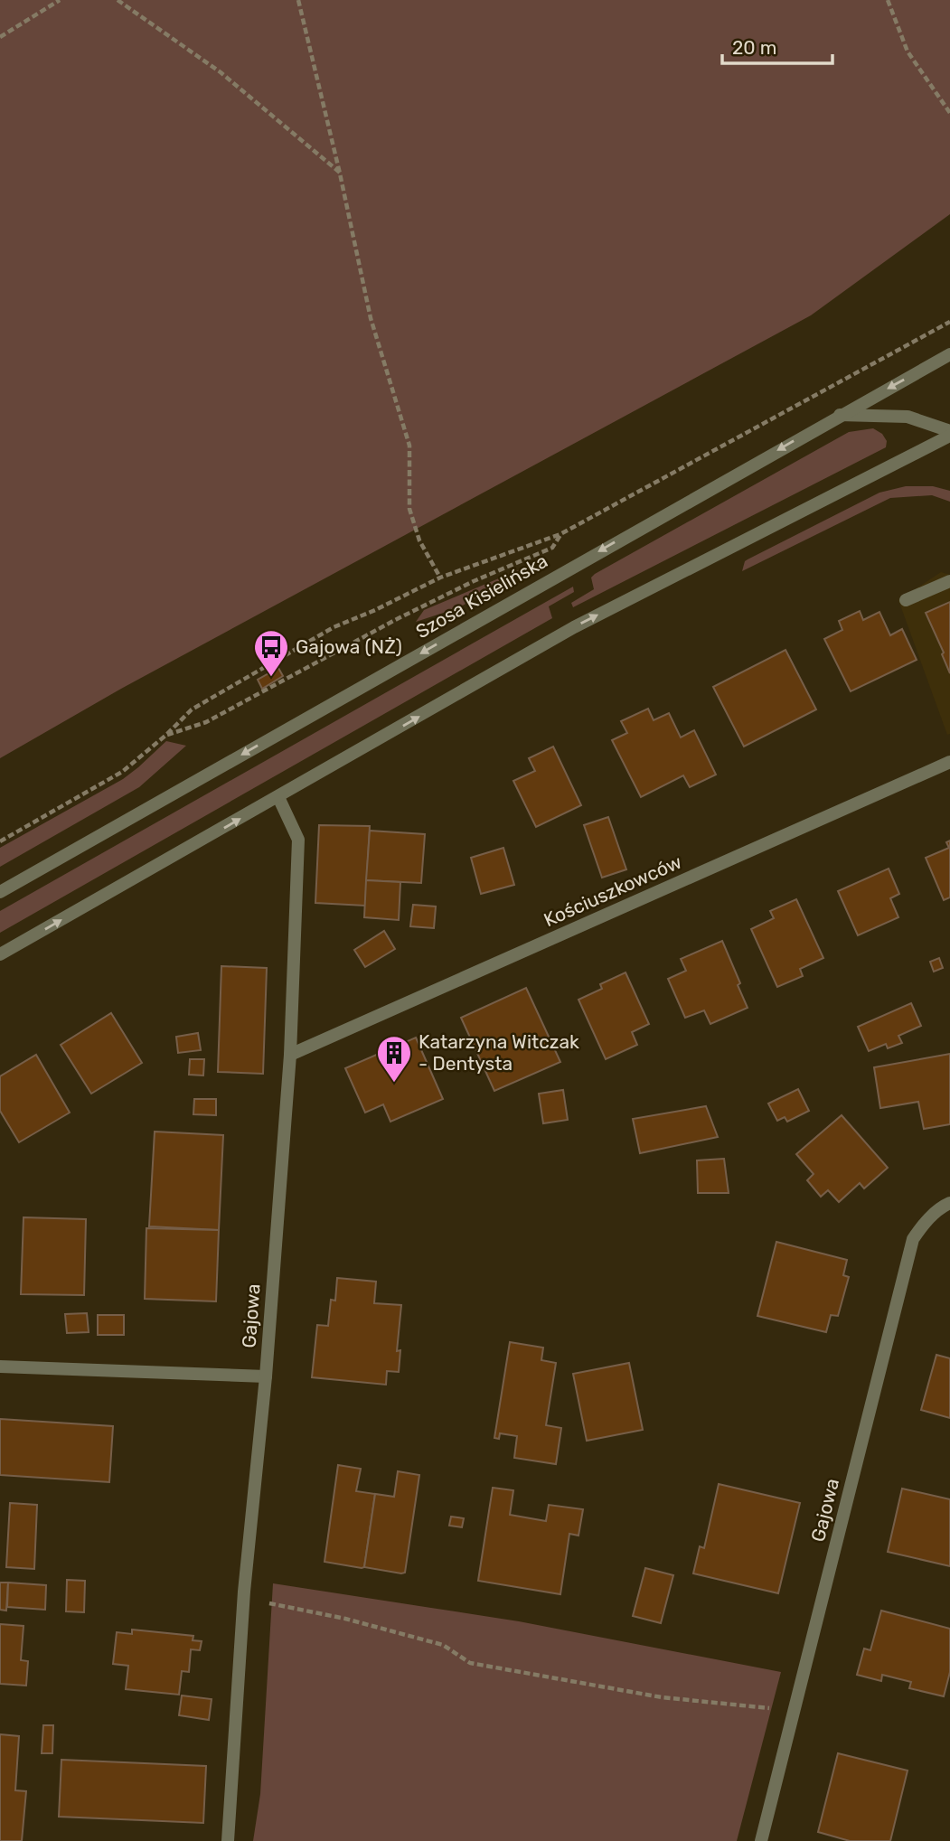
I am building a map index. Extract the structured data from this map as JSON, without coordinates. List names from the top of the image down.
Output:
{
  "streets": {
    "street": ["Szosa Kisielińska", "Kościuszkowców", "Gajowa"]
  },
  "crossings": [
    ["Kościuszkowców", "Gajowa"]
  ],
  "places": {
    "bus stop": ["Gajowa (NŻ)"],
    "building": ["Katarzyna Witczak - Dentysta"]
  },
  "scale_bar": "20 m"
}
